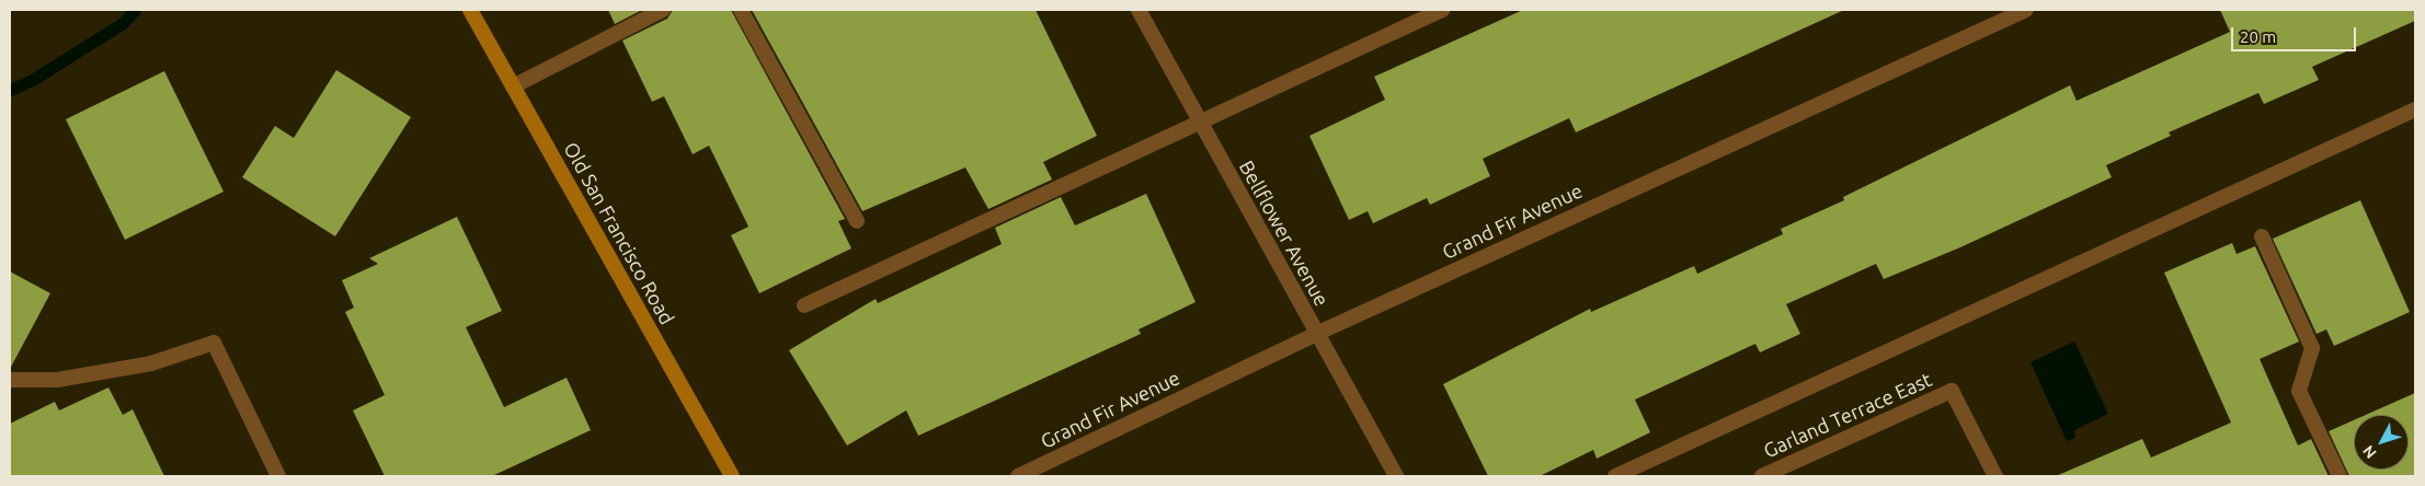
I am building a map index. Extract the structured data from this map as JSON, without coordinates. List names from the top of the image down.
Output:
{
  "streets": {
    "main road": ["Old San Francisco Road"],
    "street": ["Grand Fir Avenue", "Bellflower Avenue", "Garland Terrace East"]
  },
  "crossings": [
    ["Grand Fir Avenue", "Bellflower Avenue"]
  ],
  "scale_bar": "20 m",
  "north": "bottom left"
}
